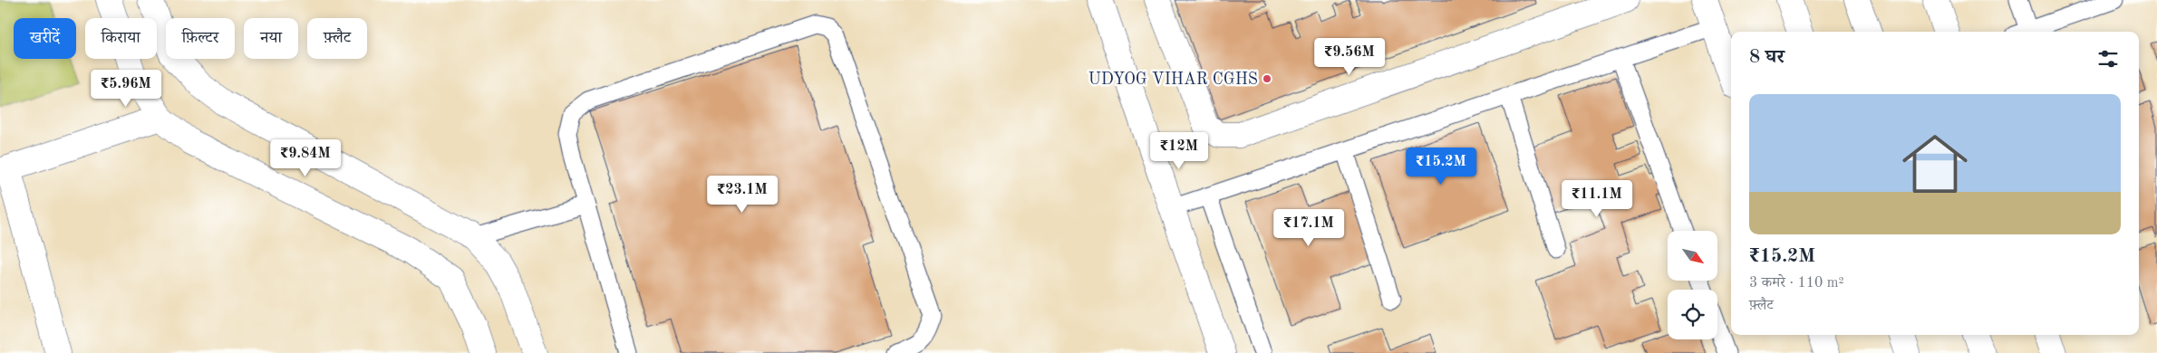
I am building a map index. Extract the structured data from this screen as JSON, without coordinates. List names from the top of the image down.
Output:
{
  "places": ["UDYOG VIHAR CGHS"],
  "north": "bottom right",
  "page": {
    "chip": [
      "खरीदें",
      "किराया",
      "फ़िल्टर",
      "नया",
      "फ़्लैट"
    ],
    "heading": "8 घर",
    "price": [
      "₹9.56M",
      "₹5.96M",
      "₹12M",
      "₹9.84M",
      "₹15.2M",
      "₹23.1M",
      "₹11.1M",
      "₹17.1M"
    ],
    "list": [
      {
        "name": "₹15.2M",
        "note": "3 कमरे · 110 m² · फ़्लैट"
      }
    ]
  }
}
